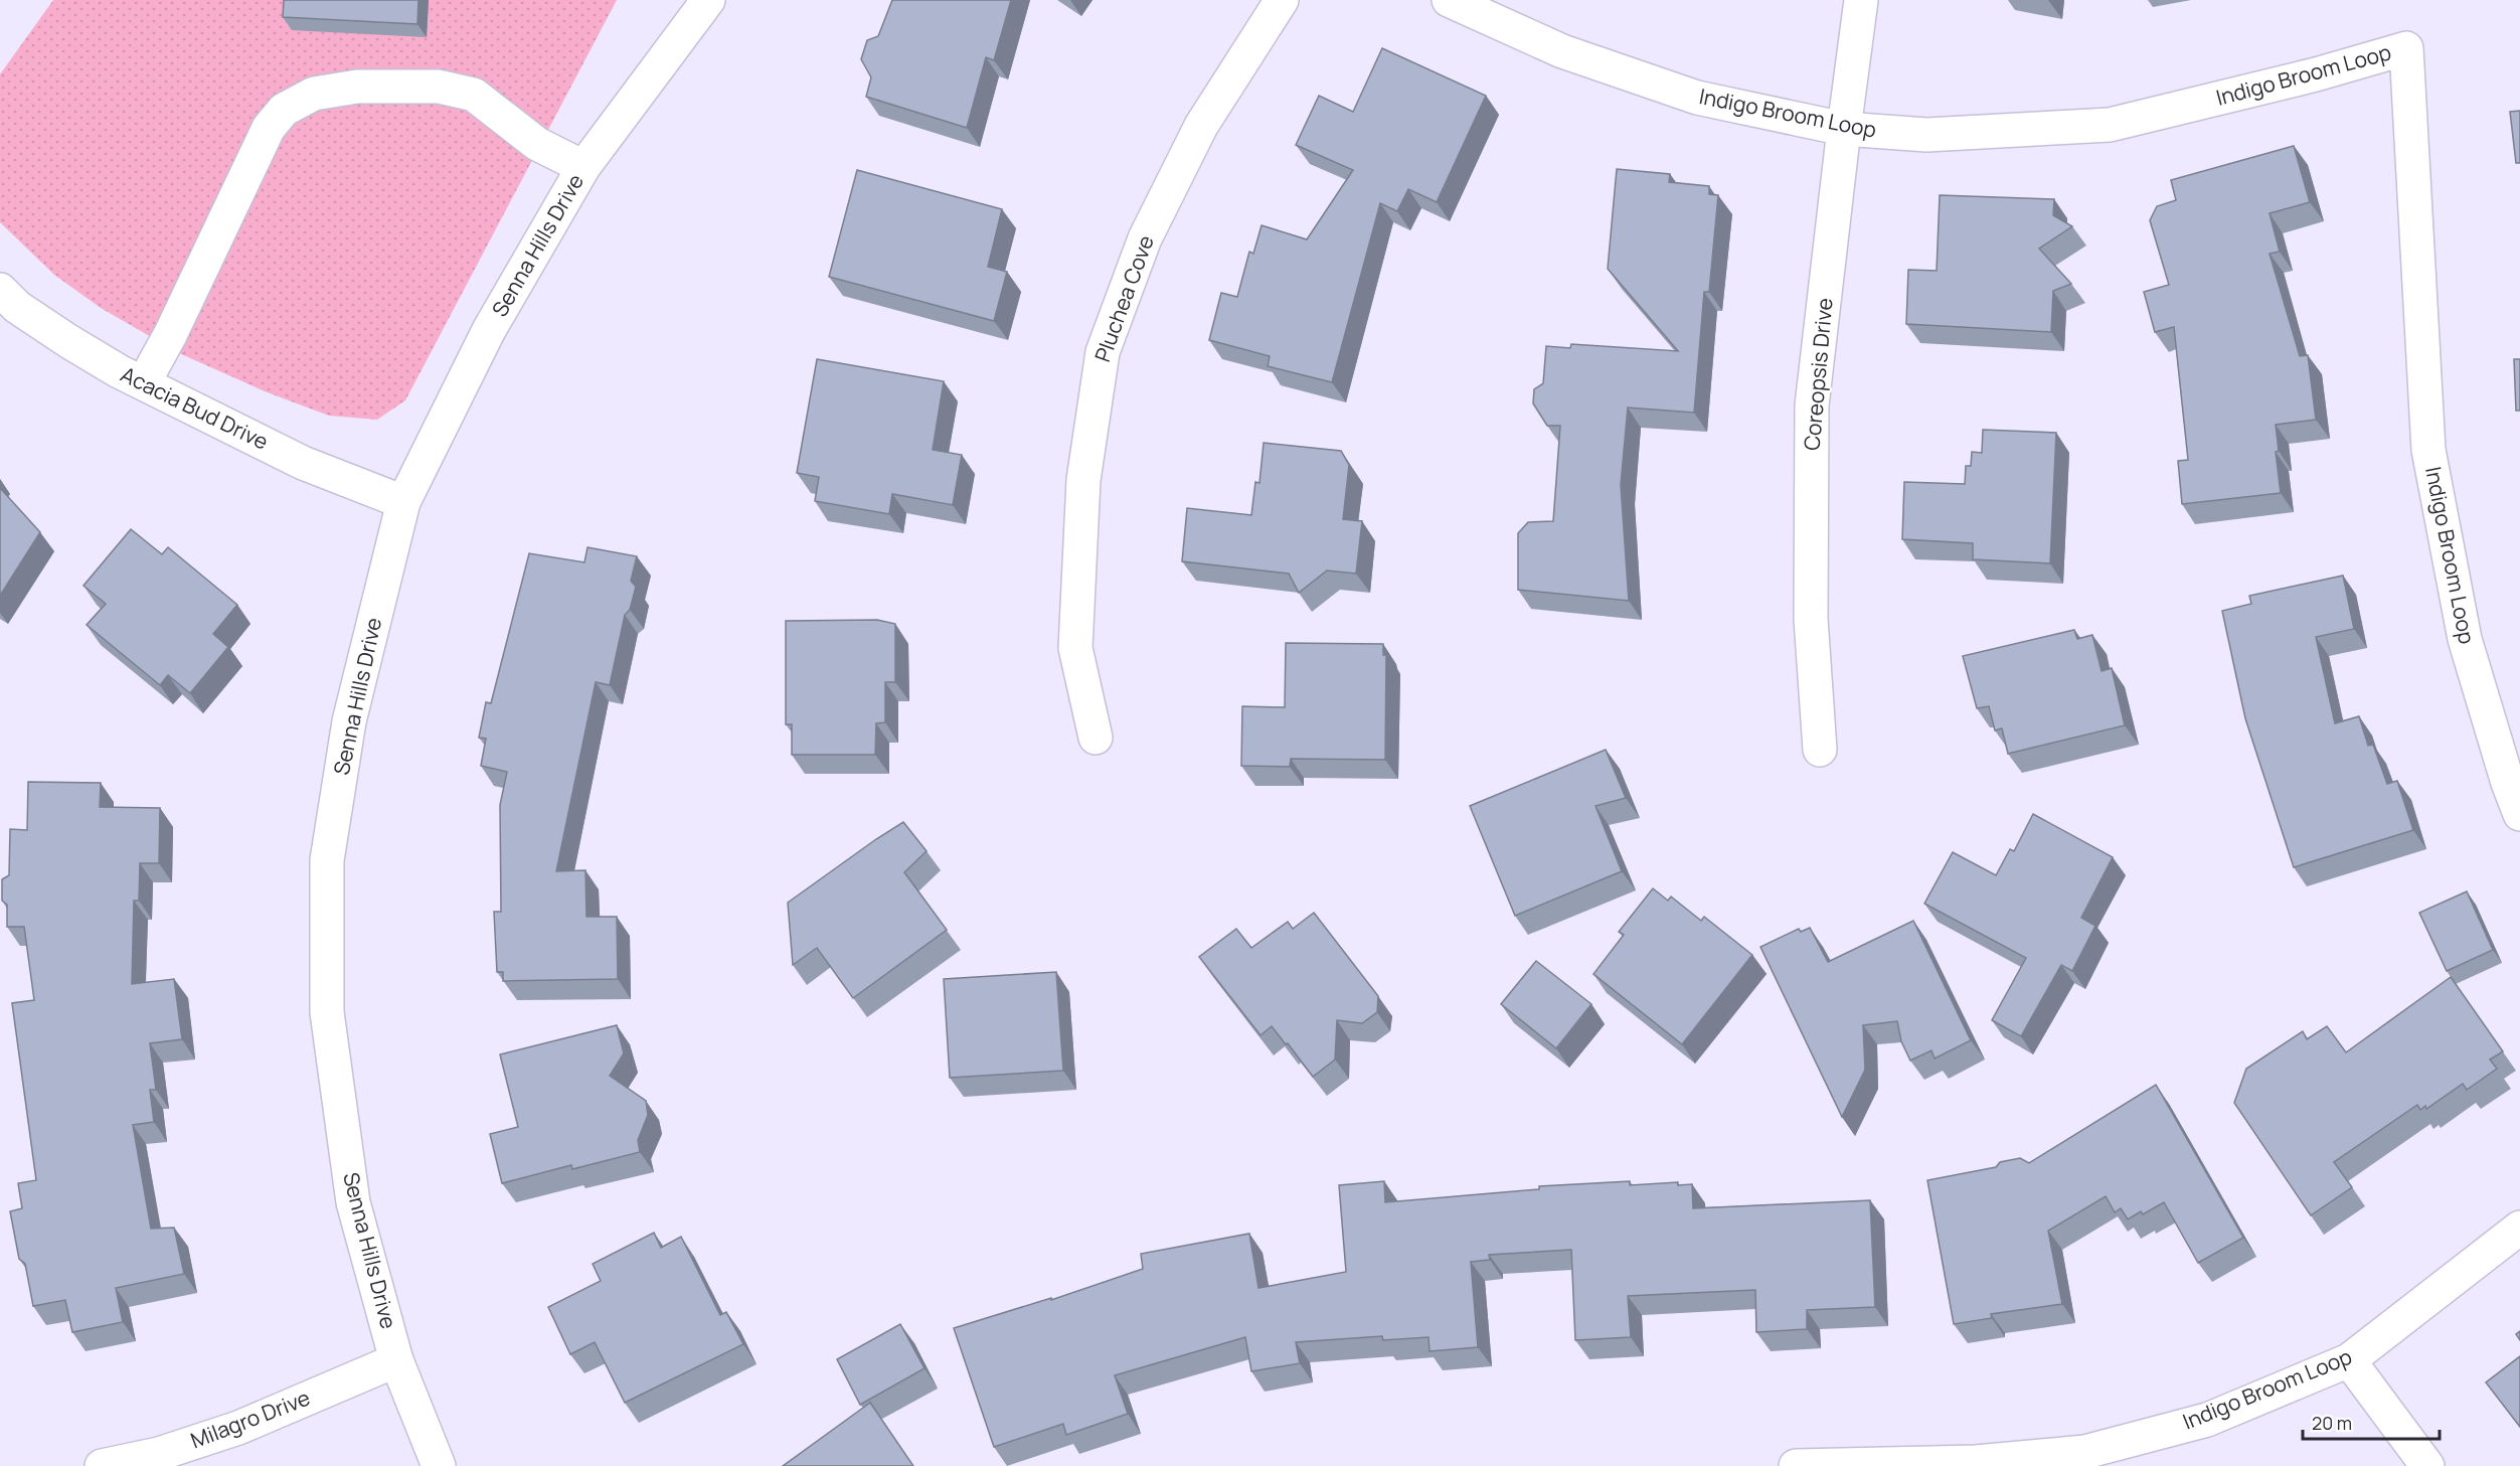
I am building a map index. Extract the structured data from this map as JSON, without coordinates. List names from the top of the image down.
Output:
{
  "streets": {
    "street": [
      "Indigo Broom Loop",
      "Senna Hills Drive",
      "Pluchea Cove",
      "Coreopsis Drive",
      "Acacia Bud Drive",
      "Milagro Drive"
    ]
  },
  "crossings": [
    ["Indigo Broom Loop", "Coreopsis Drive"],
    ["Senna Hills Drive", "Acacia Bud Drive"],
    ["Senna Hills Drive", "Milagro Drive"]
  ],
  "scale_bar": "20 m"
}
